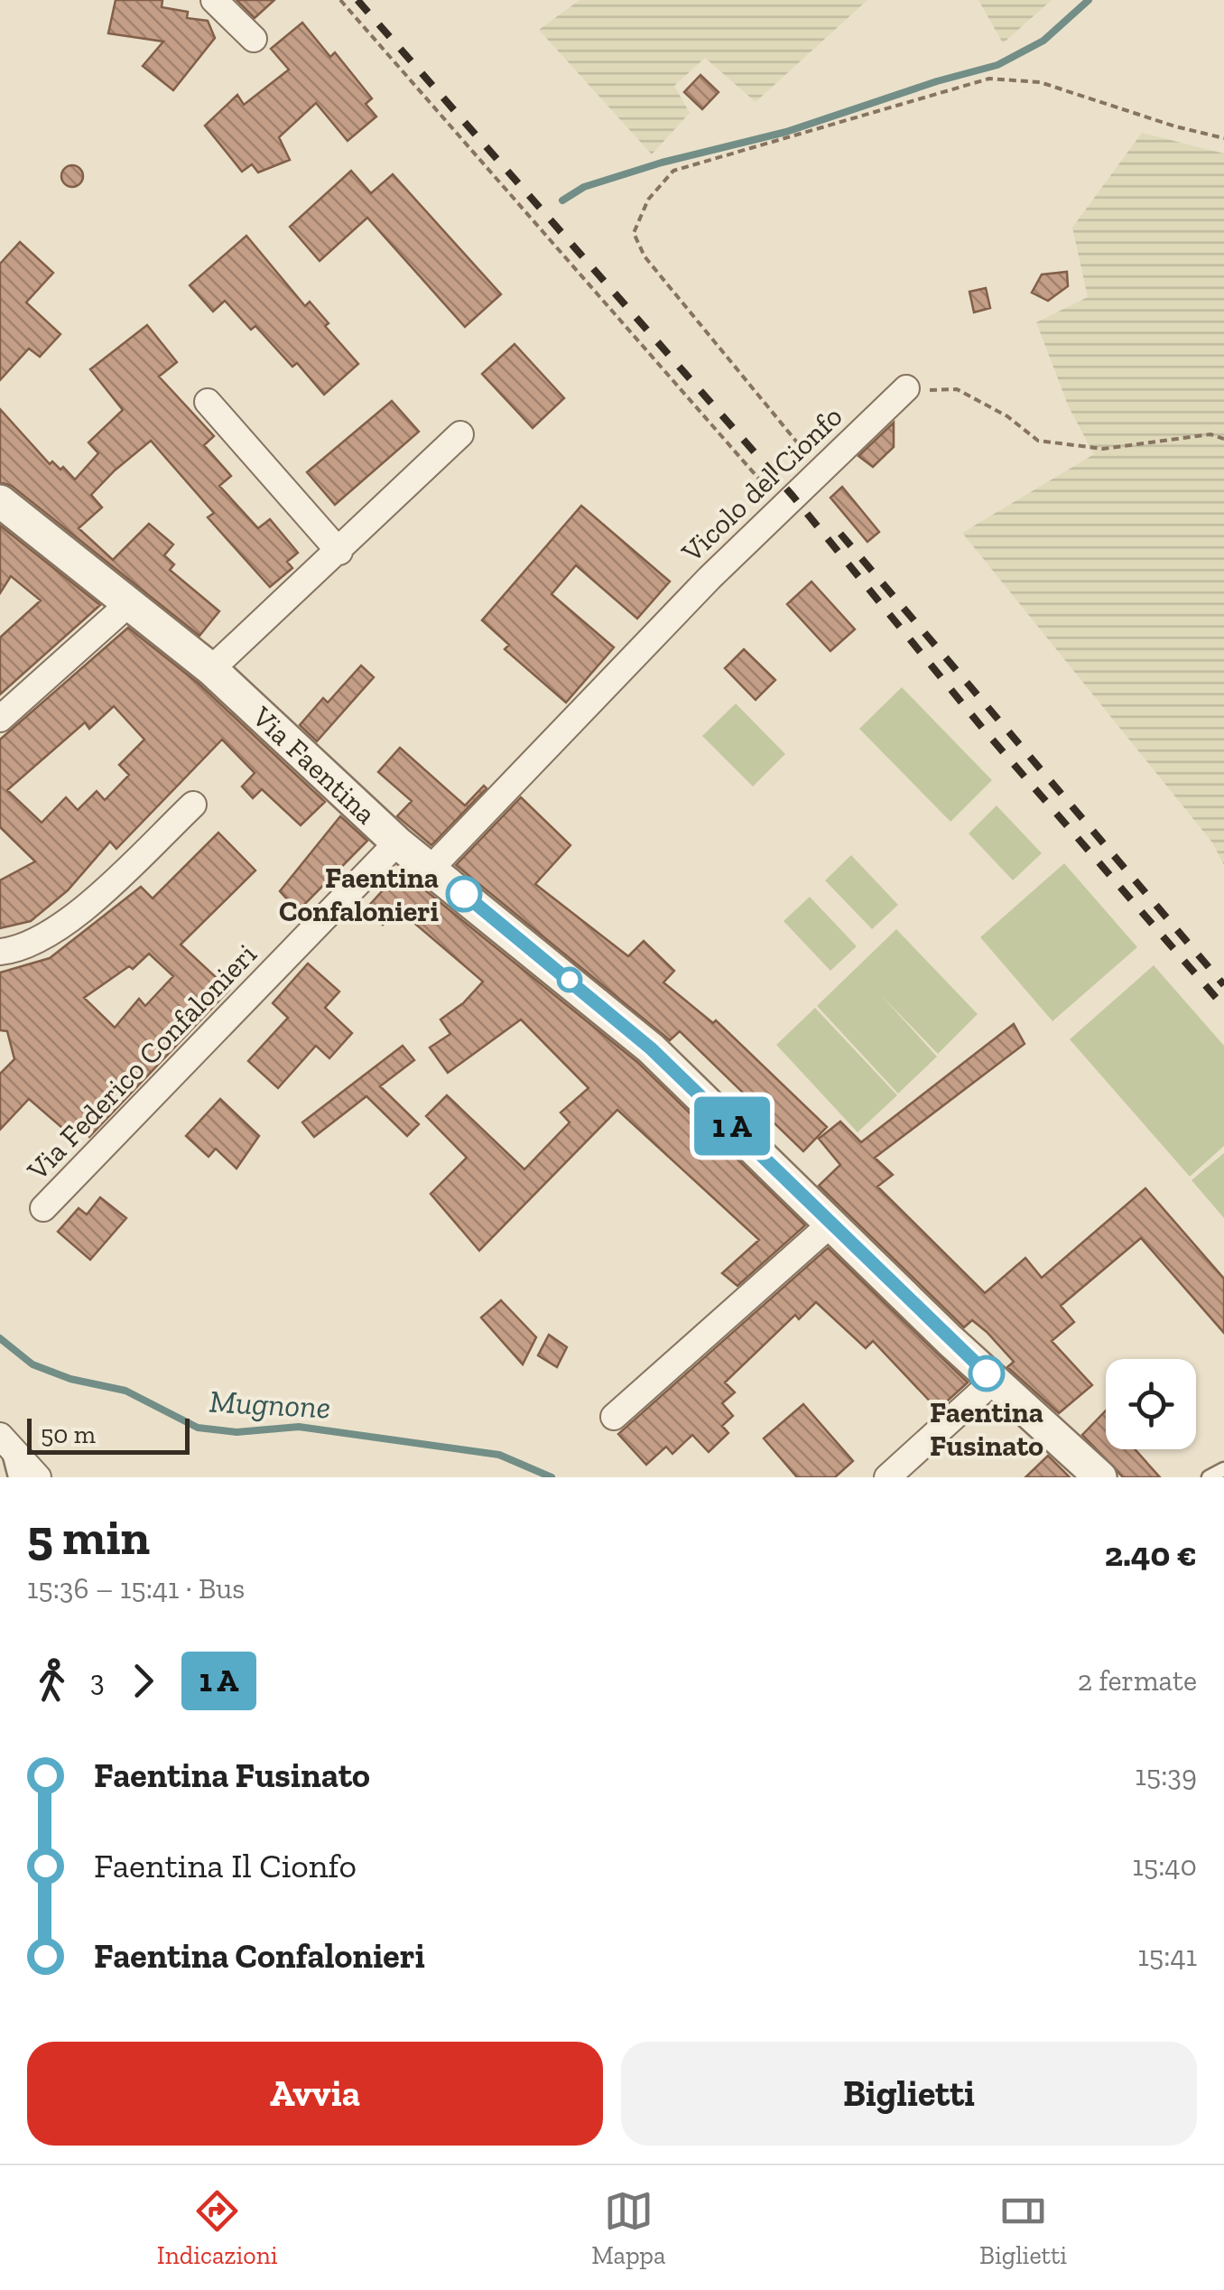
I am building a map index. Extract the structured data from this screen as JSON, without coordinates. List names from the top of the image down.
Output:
{
  "streets": {
    "street": ["Vicolo del Cionfo", "Via Faentina", "Via Federico Confalonieri"]
  },
  "crossings": [
    ["Vicolo del Cionfo", "Via Faentina"],
    ["Via Faentina", "Via Federico Confalonieri"]
  ],
  "water": ["Mugnone"],
  "places": ["Faentina Confalonieri", "Faentina Fusinato"],
  "scale_bar": "50 m",
  "page": {
    "on_map": "1 A",
    "scale": "50 m",
    "heading": ["5 min", "15:36 – 15:41 · Bus", "2.40 €"],
    "legs": ["3", "1 A", "2 fermate"],
    "list": [
      {
        "name": "Faentina Fusinato",
        "value": "15:39"
      },
      {
        "name": "Faentina Il Cionfo",
        "value": "15:40"
      },
      {
        "name": "Faentina Confalonieri",
        "value": "15:41"
      }
    ],
    "buttons": ["Avvia", "Biglietti"],
    "tabs": ["Indicazioni", "Mappa", "Biglietti"]
  }
}
